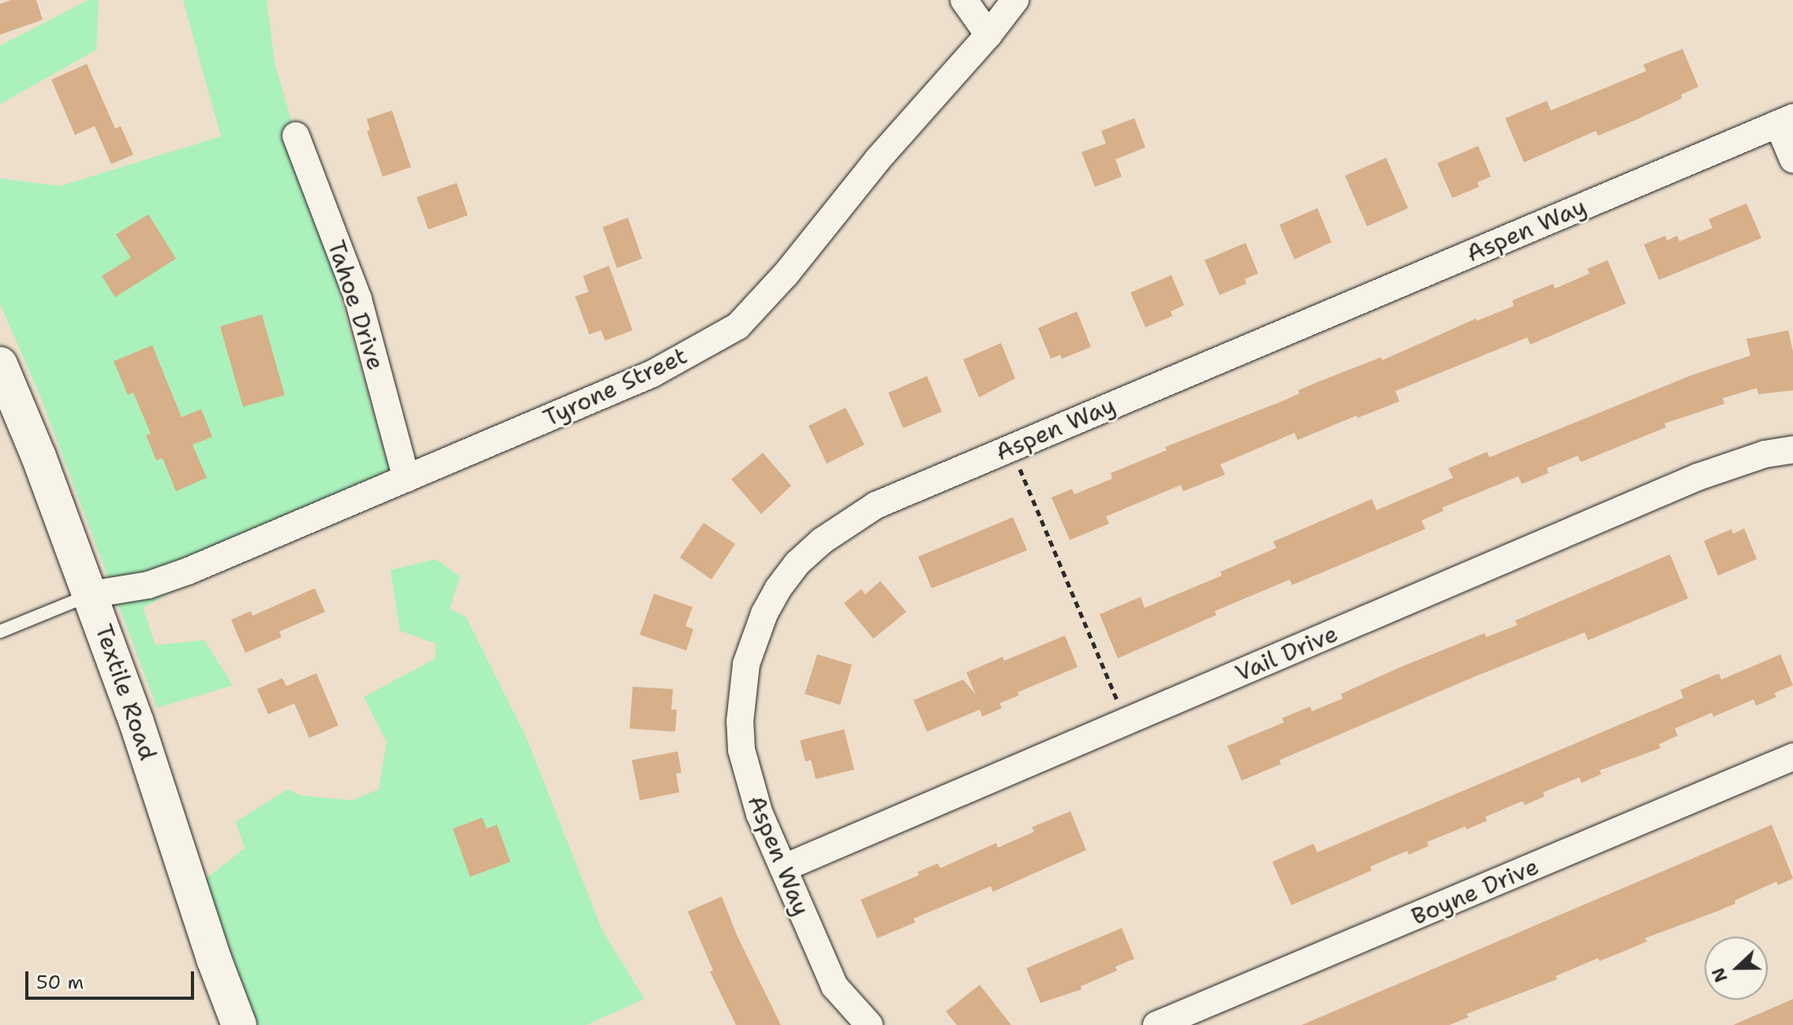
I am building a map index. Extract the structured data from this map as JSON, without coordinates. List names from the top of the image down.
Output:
{
  "streets": {
    "main road": ["Textile Road"],
    "street": [
      "Aspen Way",
      "Tahoe Drive",
      "Tyrone Street",
      "Vail Drive",
      "Boyne Drive"
    ]
  },
  "crossings": [
    ["Aspen Way", "Vail Drive"],
    ["Tahoe Drive", "Tyrone Street"],
    ["Tyrone Street", "Textile Road"]
  ],
  "scale_bar": "50 m",
  "north": "left"
}
